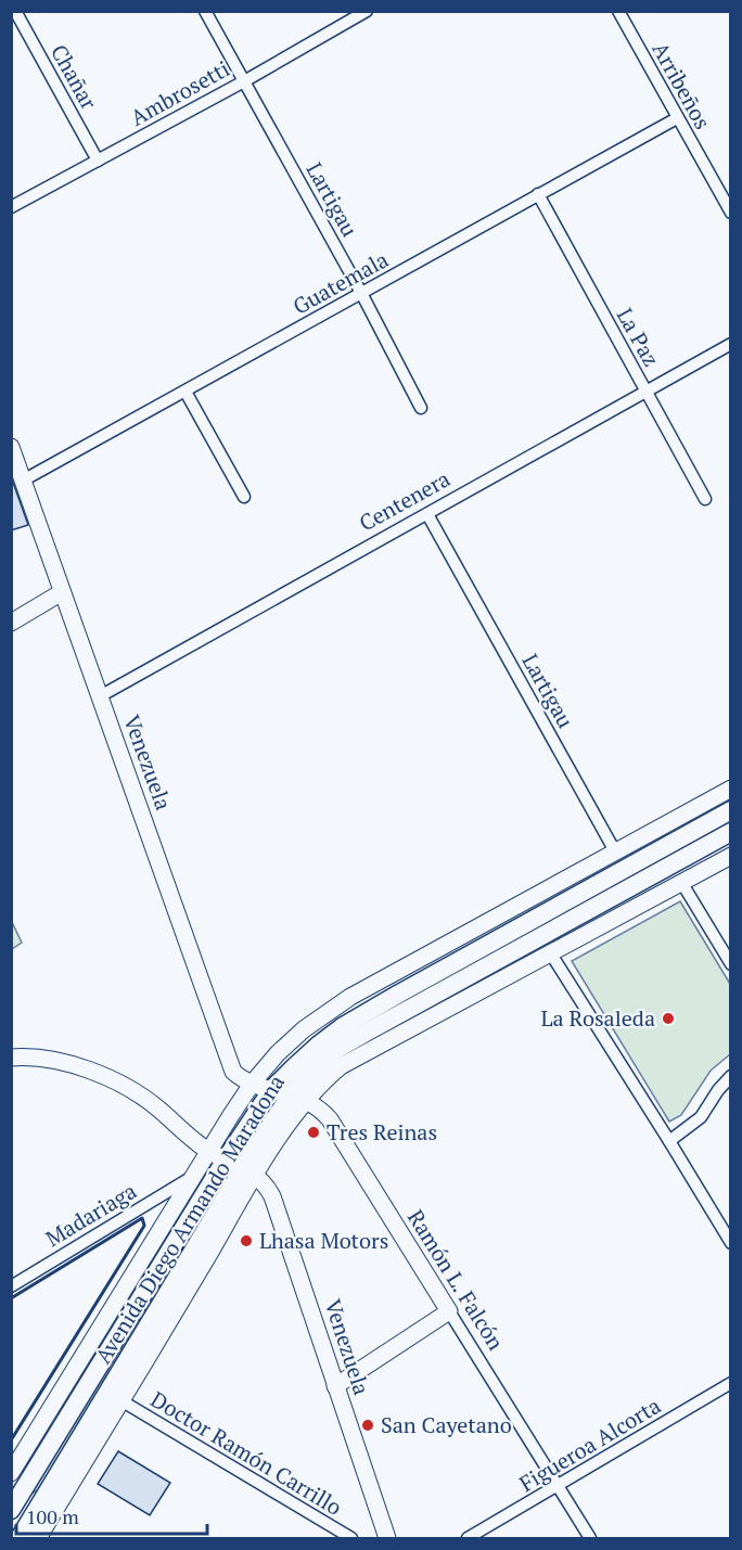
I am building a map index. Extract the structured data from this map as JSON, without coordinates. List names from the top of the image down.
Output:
{
  "streets": {
    "main road": ["Avenida Diego Armando Maradona"],
    "street": [
      "Chañar",
      "Arribeños",
      "Ambrosetti",
      "Lartigau",
      "Guatemala",
      "La Paz",
      "Centenera",
      "Venezuela",
      "Madariaga",
      "Ramón L. Falcón",
      "Figueroa Alcorta",
      "Doctor Ramón Carrillo"
    ]
  },
  "crossings": [
    ["Chañar", "Ambrosetti"],
    ["Arribeños", "Guatemala"],
    ["Ambrosetti", "Lartigau"],
    ["Lartigau", "Guatemala"],
    ["Lartigau", "Centenera"],
    ["Lartigau", "Avenida Diego Armando Maradona"],
    ["Guatemala", "La Paz"],
    ["Guatemala", "Venezuela"],
    ["La Paz", "Centenera"],
    ["Centenera", "Venezuela"],
    ["Venezuela", "Avenida Diego Armando Maradona"],
    ["Venezuela", "Ramón L. Falcón"],
    ["Madariaga", "Avenida Diego Armando Maradona"],
    ["Avenida Diego Armando Maradona", "Ramón L. Falcón"],
    ["Avenida Diego Armando Maradona", "Doctor Ramón Carrillo"],
    ["Ramón L. Falcón", "Figueroa Alcorta"]
  ],
  "places": [
    "La Rosaleda",
    "Tres Reinas",
    "Lhasa Motors",
    "San Cayetano"
  ],
  "scale_bar": "100 m"
}
